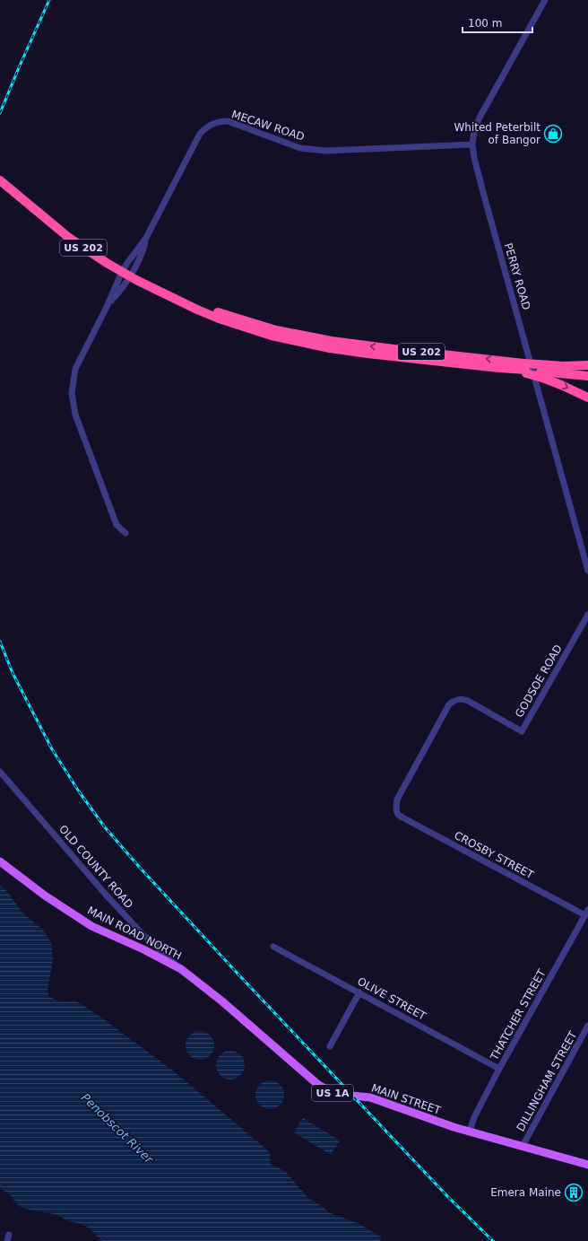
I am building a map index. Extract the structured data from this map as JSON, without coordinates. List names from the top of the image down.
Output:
{
  "streets": {
    "highway": ["US 202"],
    "main road": ["MAIN ROAD NORTH", "US 1A", "MAIN STREET"],
    "street": [
      "MECAW ROAD",
      "PERRY ROAD",
      "GODSOE ROAD",
      "CROSBY STREET",
      "OLD COUNTY ROAD",
      "OLIVE STREET",
      "THATCHER STREET",
      "DILLINGHAM STREET"
    ]
  },
  "crossings": [
    ["MECAW ROAD", "US 202"],
    ["MECAW ROAD", "PERRY ROAD"],
    ["GODSOE ROAD", "CROSBY STREET"],
    ["CROSBY STREET", "THATCHER STREET"],
    ["OLD COUNTY ROAD", "MAIN ROAD NORTH"],
    ["MAIN ROAD NORTH", "MAIN STREET"],
    ["OLIVE STREET", "THATCHER STREET"],
    ["THATCHER STREET", "MAIN STREET"],
    ["DILLINGHAM STREET", "MAIN STREET"]
  ],
  "water": ["Penobscot River"],
  "places": {
    "shop": ["Whited Peterbilt of Bangor"],
    "building": ["Emera Maine"]
  },
  "scale_bar": "100 m"
}
